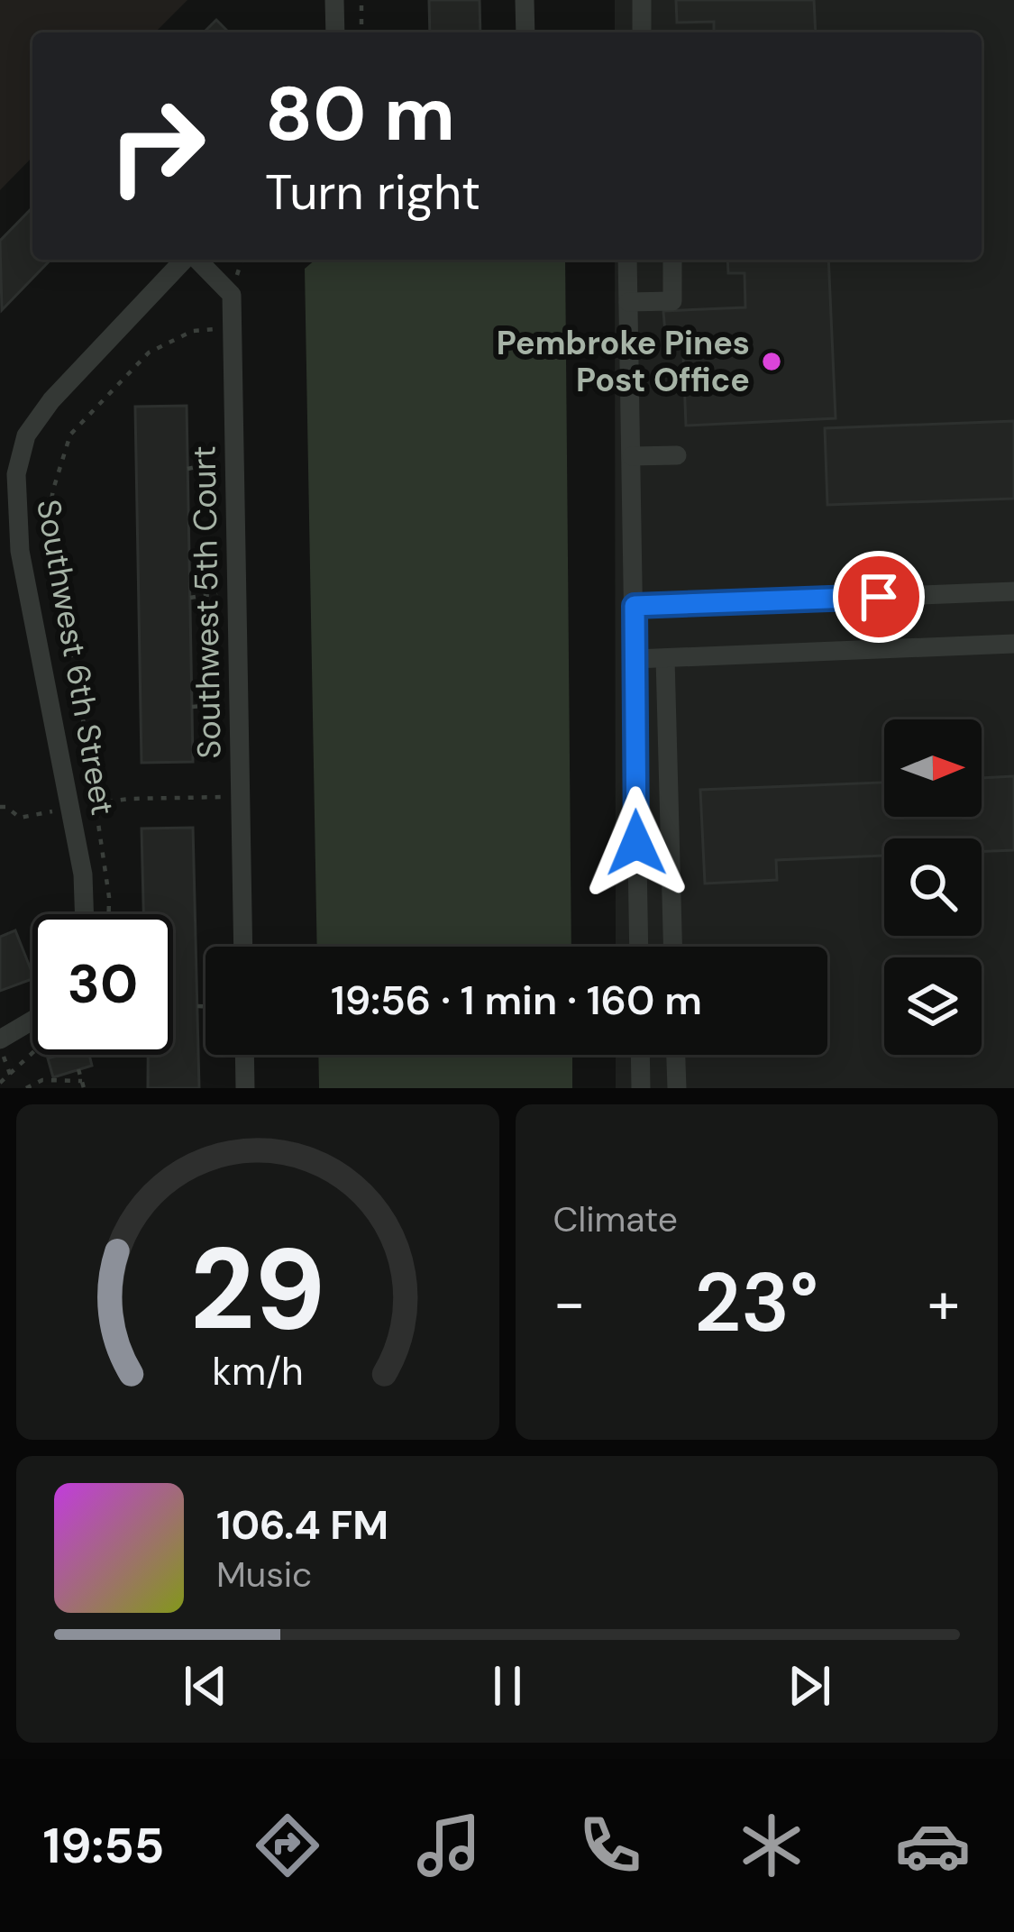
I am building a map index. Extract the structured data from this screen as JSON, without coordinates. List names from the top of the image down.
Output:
{
  "streets": {
    "street": ["Southwest 5th Court", "Southwest 6th Street"]
  },
  "places": ["Pembroke Pines Post Office"],
  "north": "right",
  "page": {
    "turn": ["80 m", "Turn right"],
    "limit": "30",
    "trip": "19:56 · 1 min · 160 m",
    "tile": "Climate",
    "heat": ["−", "23°", "+"],
    "song": ["106.4 FM", "Music"],
    "tabs": "19:55",
    "gauge": ["29", "km/h"]
  }
}
